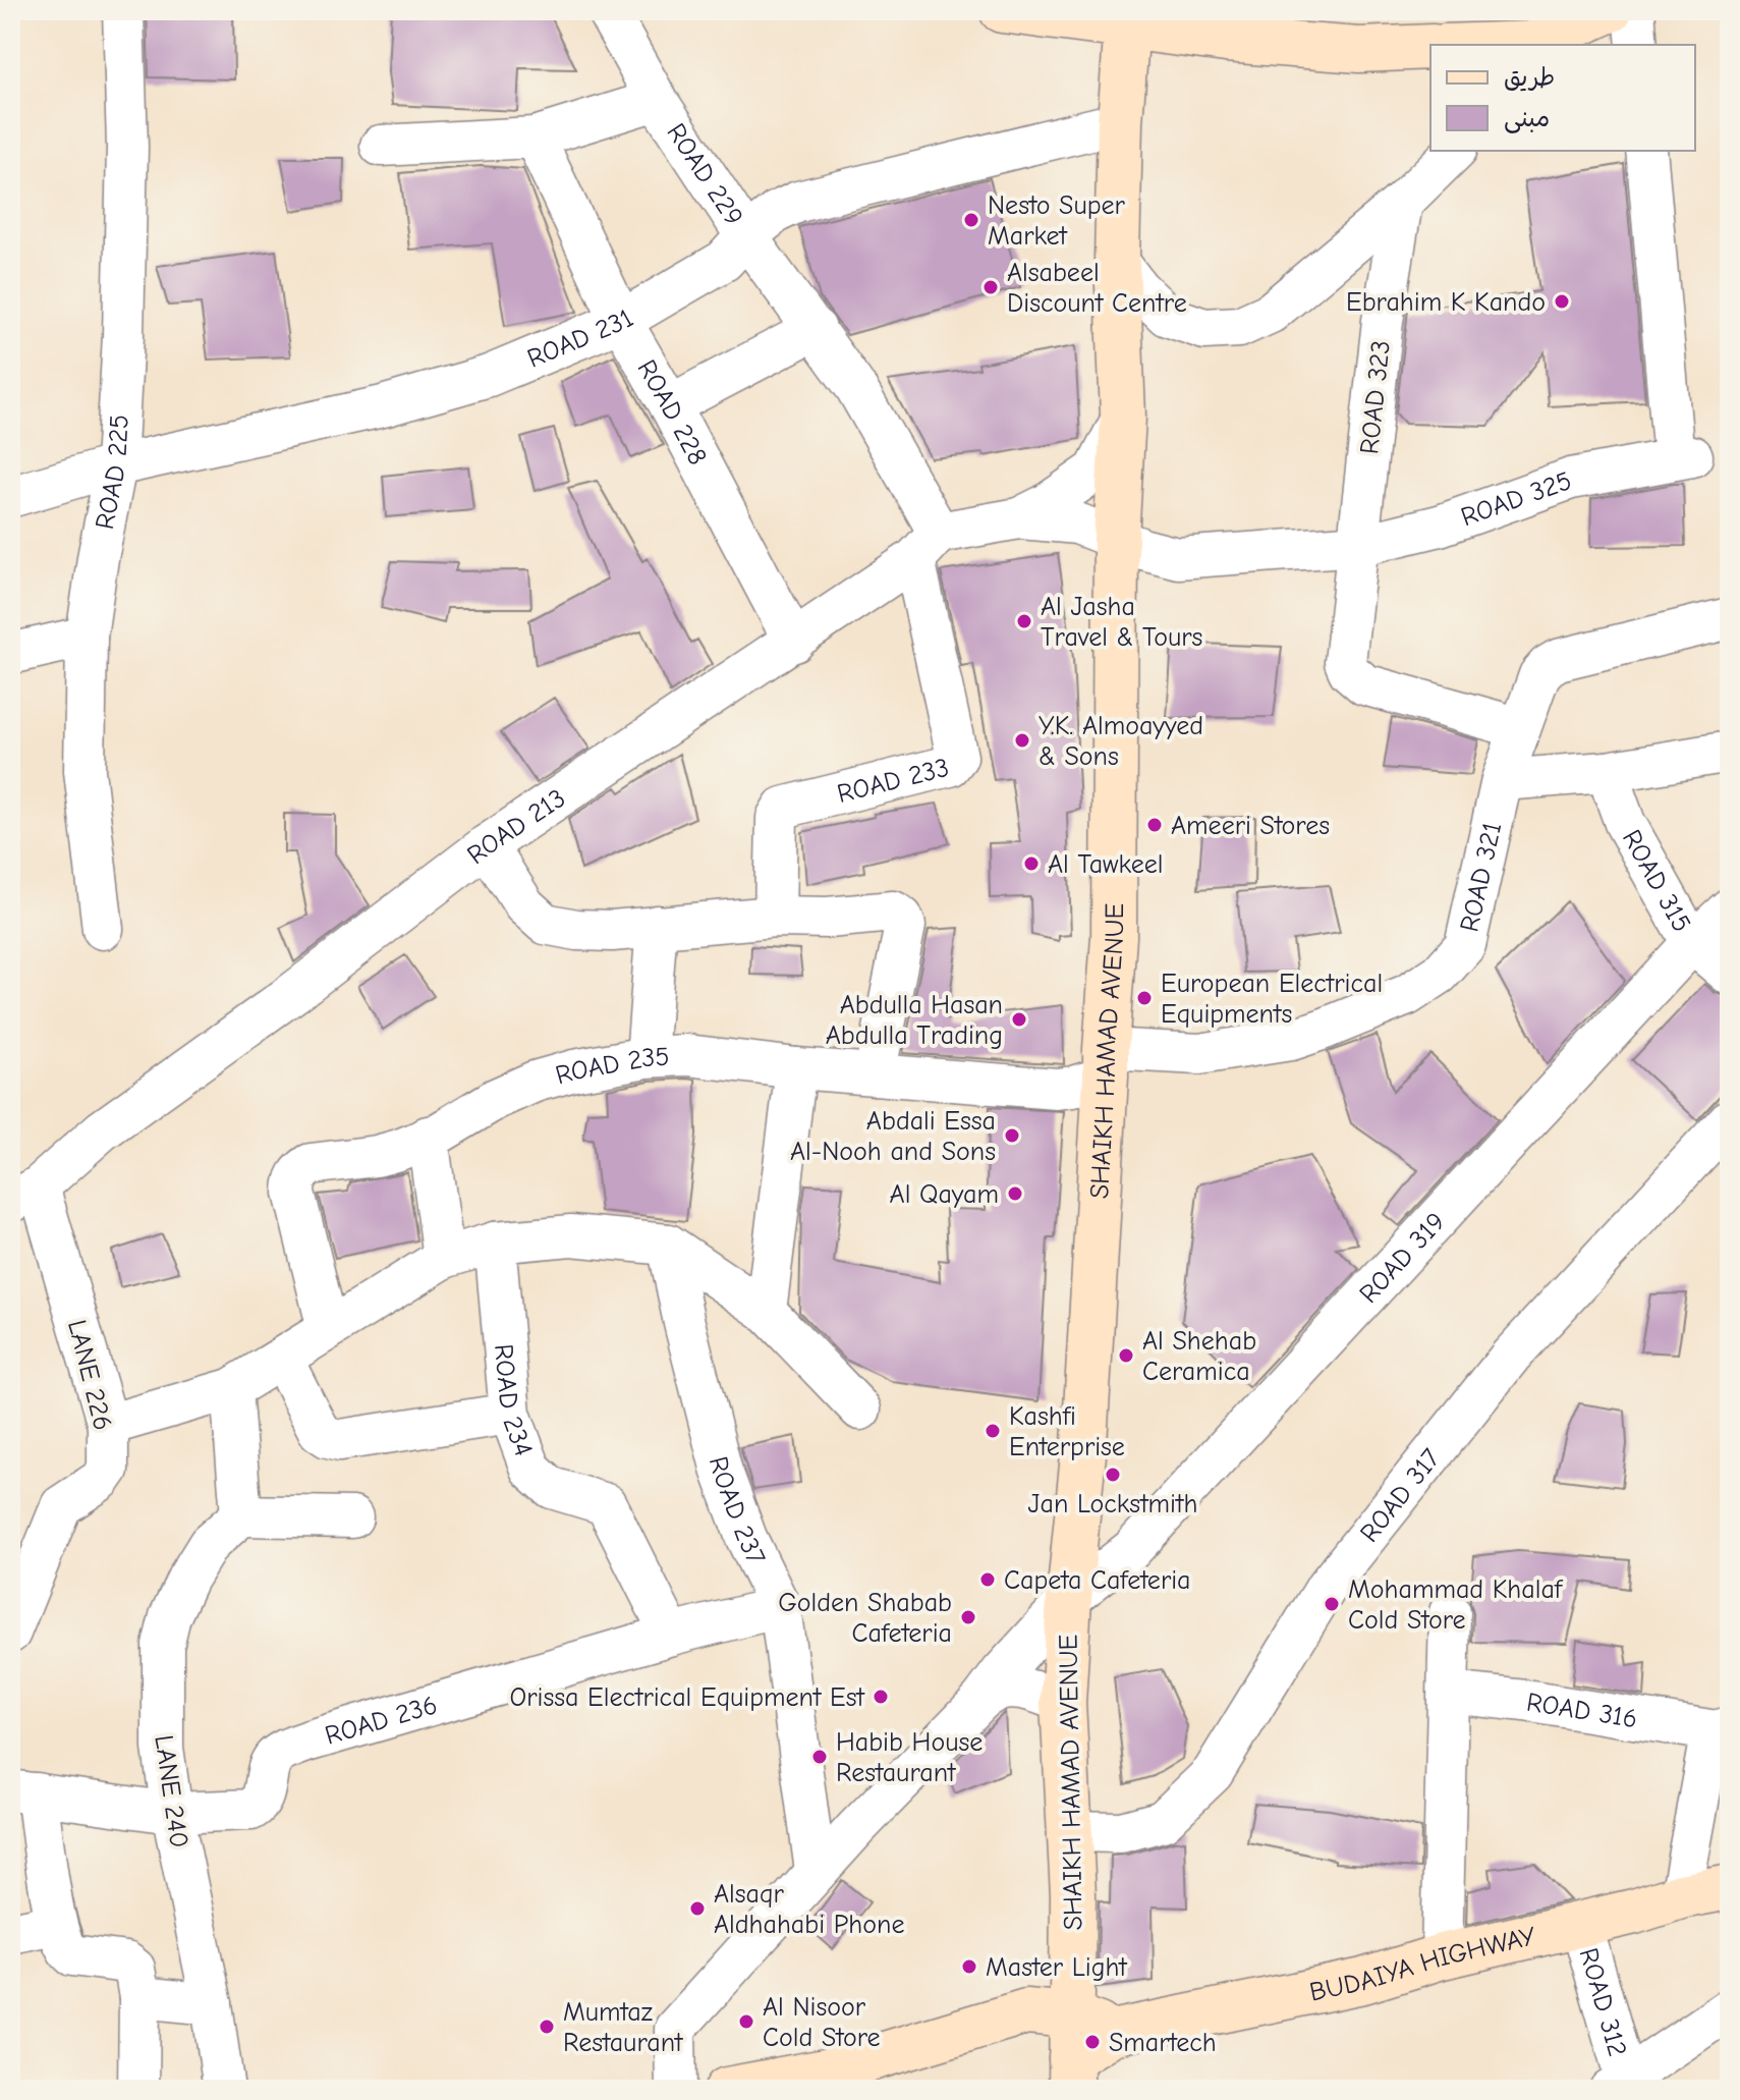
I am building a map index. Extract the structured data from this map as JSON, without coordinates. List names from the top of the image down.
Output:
{
  "streets": {
    "street": [
      "ROAD 229",
      "ROAD 231",
      "ROAD 323",
      "ROAD 228",
      "ROAD 225",
      "ROAD 325",
      "ROAD 233",
      "ROAD 213",
      "ROAD 321",
      "ROAD 315",
      "SHAIKH HAMAD AVENUE",
      "ROAD 235",
      "ROAD 319",
      "LANE 226",
      "ROAD 234",
      "ROAD 317",
      "ROAD 237",
      "ROAD 316",
      "ROAD 236",
      "LANE 240",
      "BUDAIYA HIGHWAY",
      "ROAD 312"
    ]
  },
  "crossings": [
    ["ROAD 229", "ROAD 231"],
    ["ROAD 229", "ROAD 233"],
    ["ROAD 229", "ROAD 213"],
    ["ROAD 231", "ROAD 228"],
    ["ROAD 231", "ROAD 225"],
    ["ROAD 231", "SHAIKH HAMAD AVENUE"],
    ["ROAD 323", "ROAD 325"],
    ["ROAD 323", "ROAD 321"],
    ["ROAD 228", "ROAD 213"],
    ["ROAD 233", "ROAD 213"],
    ["ROAD 213", "SHAIKH HAMAD AVENUE"],
    ["ROAD 213", "LANE 226"],
    ["ROAD 321", "SHAIKH HAMAD AVENUE"],
    ["ROAD 321", "ROAD 235"],
    ["ROAD 315", "ROAD 319"],
    ["SHAIKH HAMAD AVENUE", "ROAD 235"],
    ["SHAIKH HAMAD AVENUE", "ROAD 319"],
    ["SHAIKH HAMAD AVENUE", "ROAD 317"],
    ["SHAIKH HAMAD AVENUE", "BUDAIYA HIGHWAY"],
    ["ROAD 234", "ROAD 236"],
    ["ROAD 237", "ROAD 236"],
    ["ROAD 236", "LANE 240"],
    ["BUDAIYA HIGHWAY", "ROAD 312"]
  ],
  "places": [
    "Nesto Super Market",
    "Alsabeel Discount Centre",
    "Ebrahim K Kando",
    "Al Jasha Travel & Tours",
    "Y.K. Almoayyed & Sons",
    "Ameeri Stores",
    "Al Tawkeel",
    "European Electrical Equipments",
    "Abdulla Hasan Abdulla Trading",
    "Abdali Essa Al-Nooh and Sons",
    "Al Qayam",
    "Al Shehab Ceramica",
    "Kashfi Enterprise",
    "Jan Lockstmith",
    "Capeta Cafeteria",
    "Mohammad Khalaf Cold Store",
    "Golden Shabab Cafeteria",
    "Orissa Electrical Equipment Est",
    "Habib House Restaurant",
    "Alsaqr Aldhahabi Phone",
    "Master Light",
    "Al Nisoor Cold Store",
    "Mumtaz Restaurant",
    "Smartech"
  ],
  "legend": ["طريق", "مبنى"]
}
